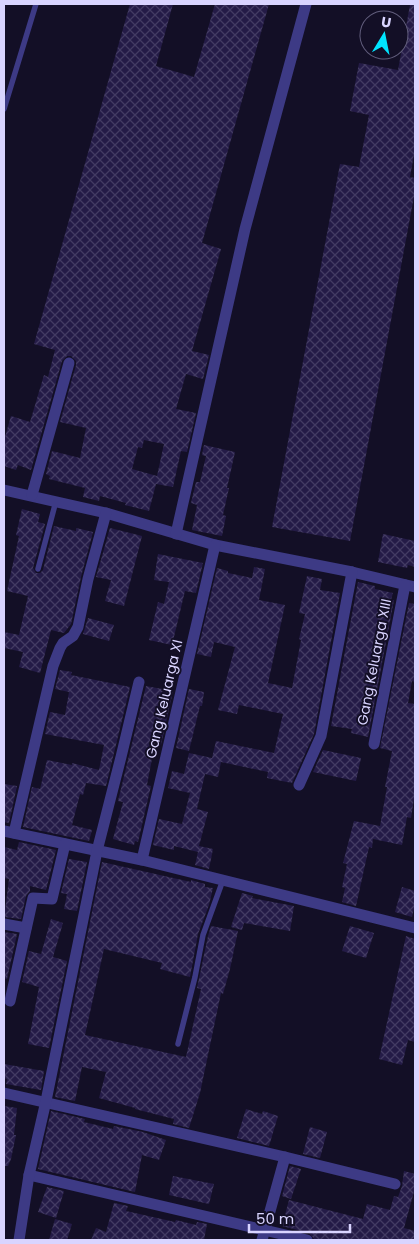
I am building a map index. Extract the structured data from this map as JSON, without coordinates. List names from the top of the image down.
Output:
{
  "streets": {
    "street": ["Gang Keluarga XIII", "Gang Keluarga XI"]
  },
  "scale_bar": "50 m",
  "north": "top"
}
